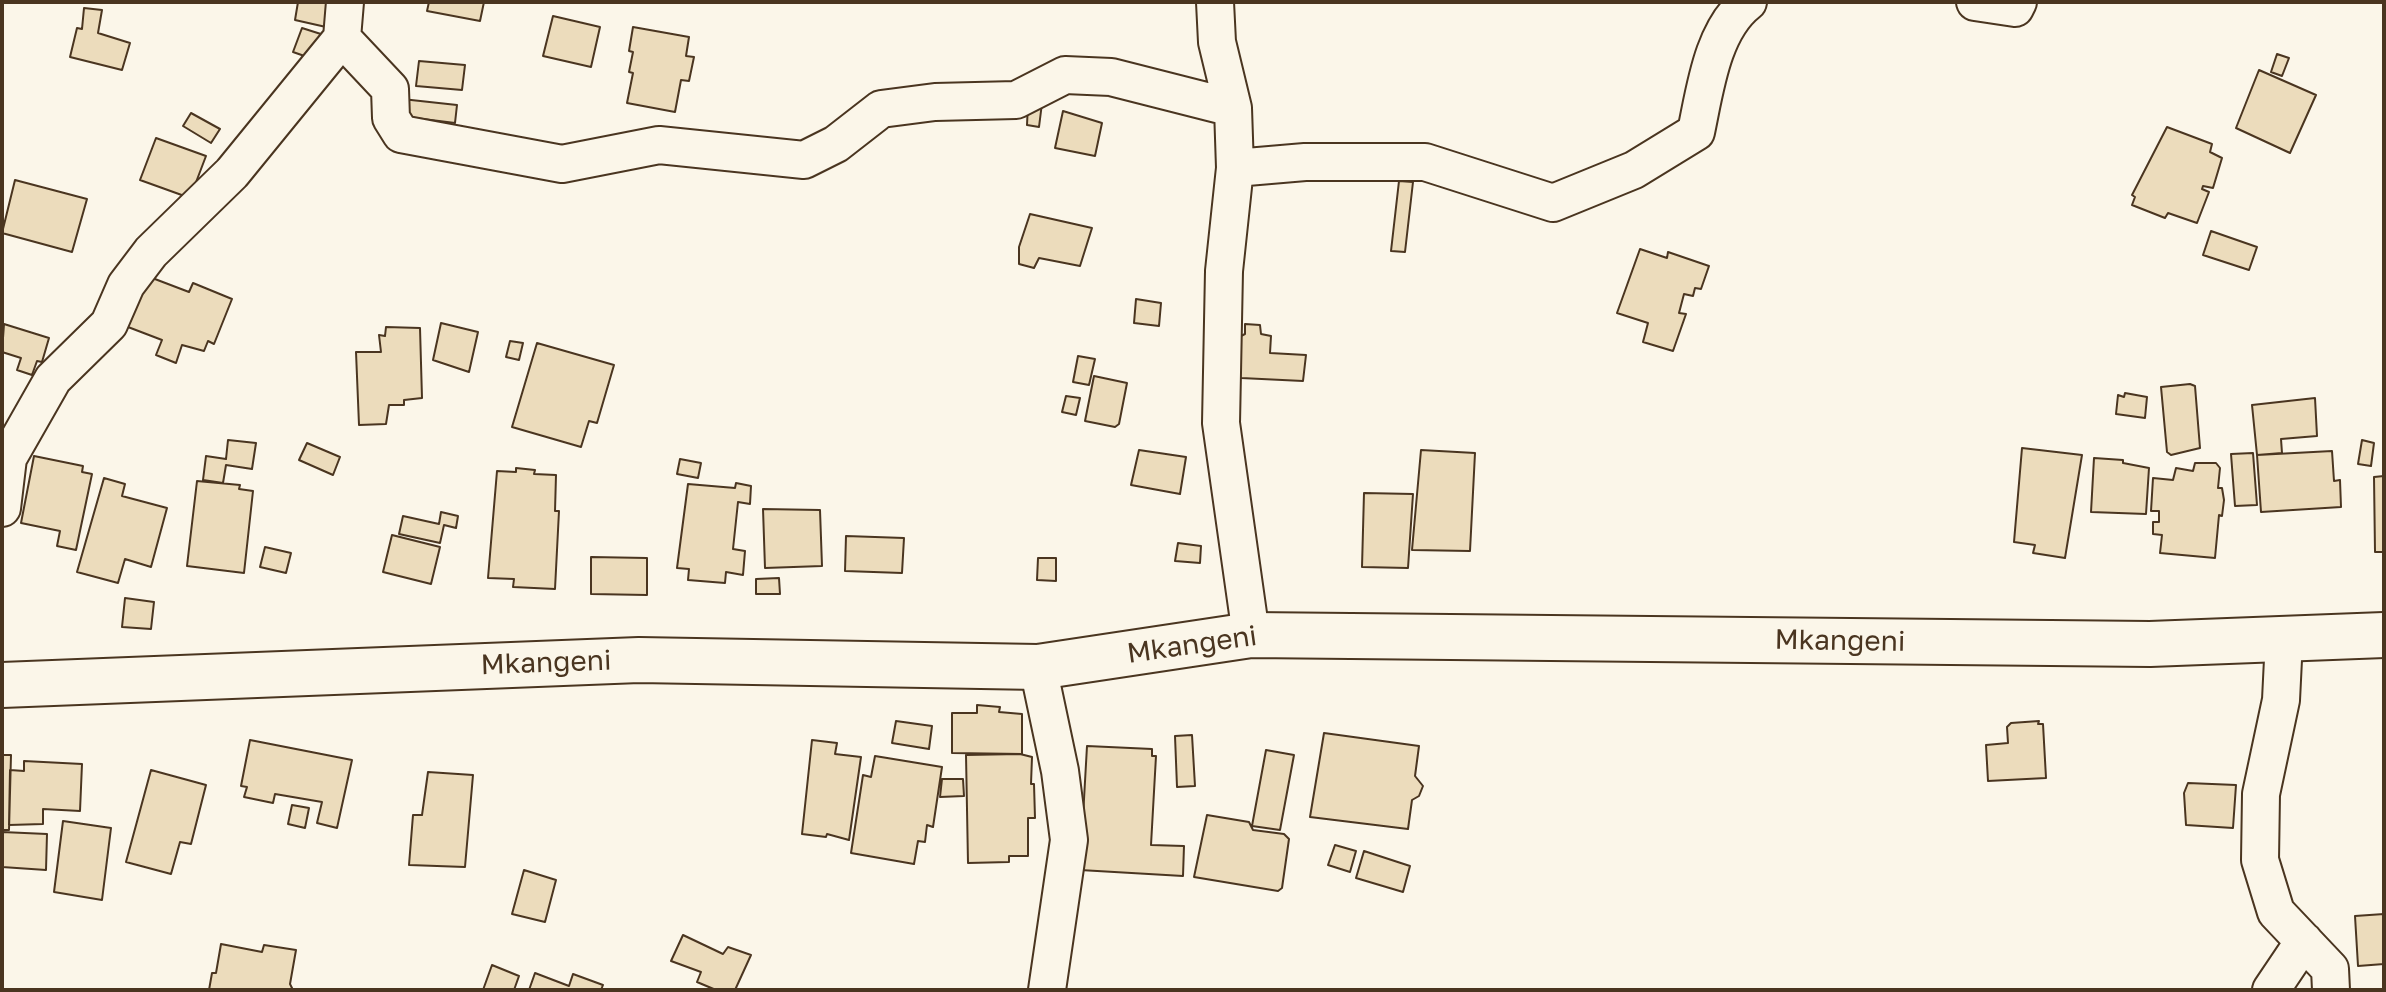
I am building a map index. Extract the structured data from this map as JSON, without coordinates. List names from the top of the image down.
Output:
{
  "streets": {
    "street": ["Mkangeni"]
  }
}
